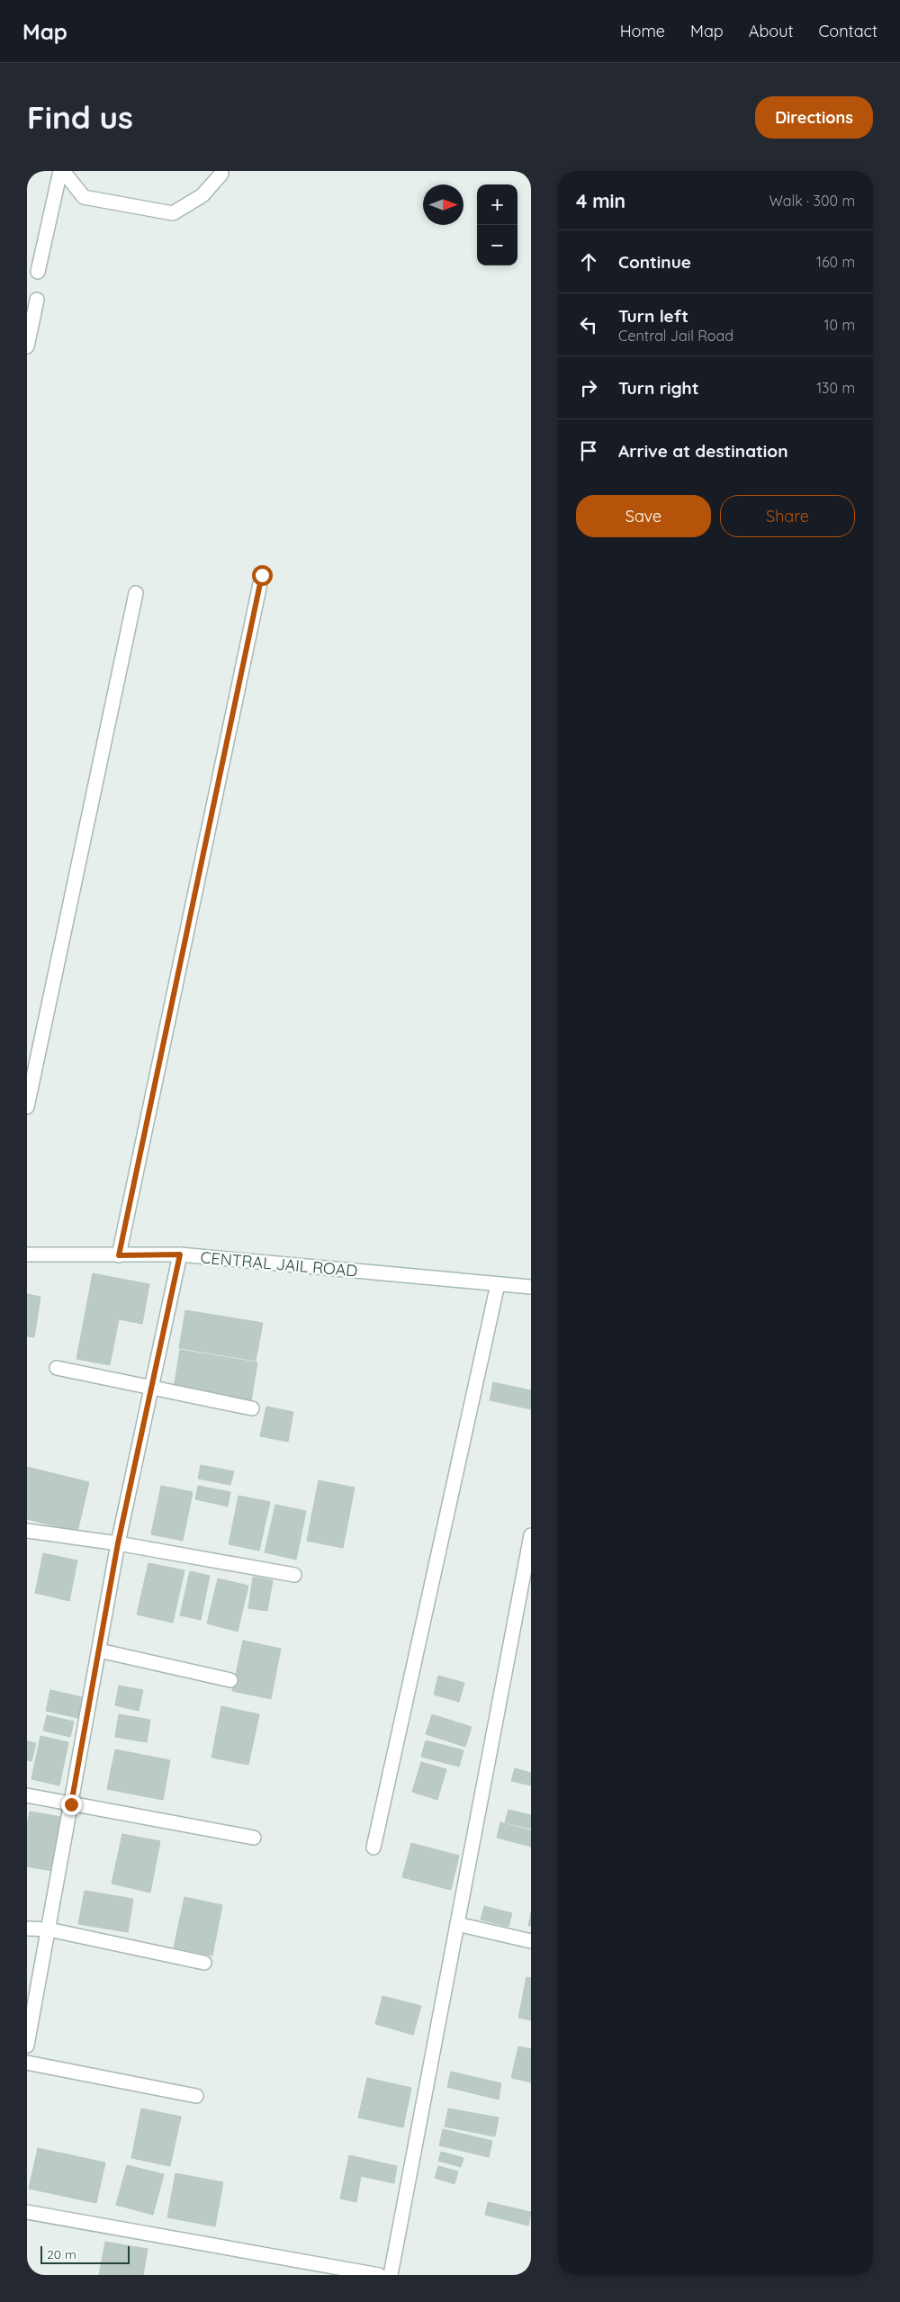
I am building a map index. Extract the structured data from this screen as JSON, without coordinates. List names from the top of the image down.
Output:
{
  "streets": {
    "street": ["CENTRAL JAIL ROAD"]
  },
  "scale_bar": "20 m",
  "north": "right",
  "page": {
    "header": "Map",
    "nav": [
      "Home",
      "Map",
      "About",
      "Contact"
    ],
    "buttons": [
      "Directions",
      ["Save", "Share"]
    ],
    "title": "Find us",
    "heading": ["4 min", "Walk · 300 m"],
    "map_buttons": ["+", "−"],
    "list": [
      ["Continue", "160 m"],
      ["Turn left", "Central Jail Road", "10 m"],
      ["Turn right", "130 m"],
      "Arrive at destination"
    ],
    "scale": "20 m"
  }
}
